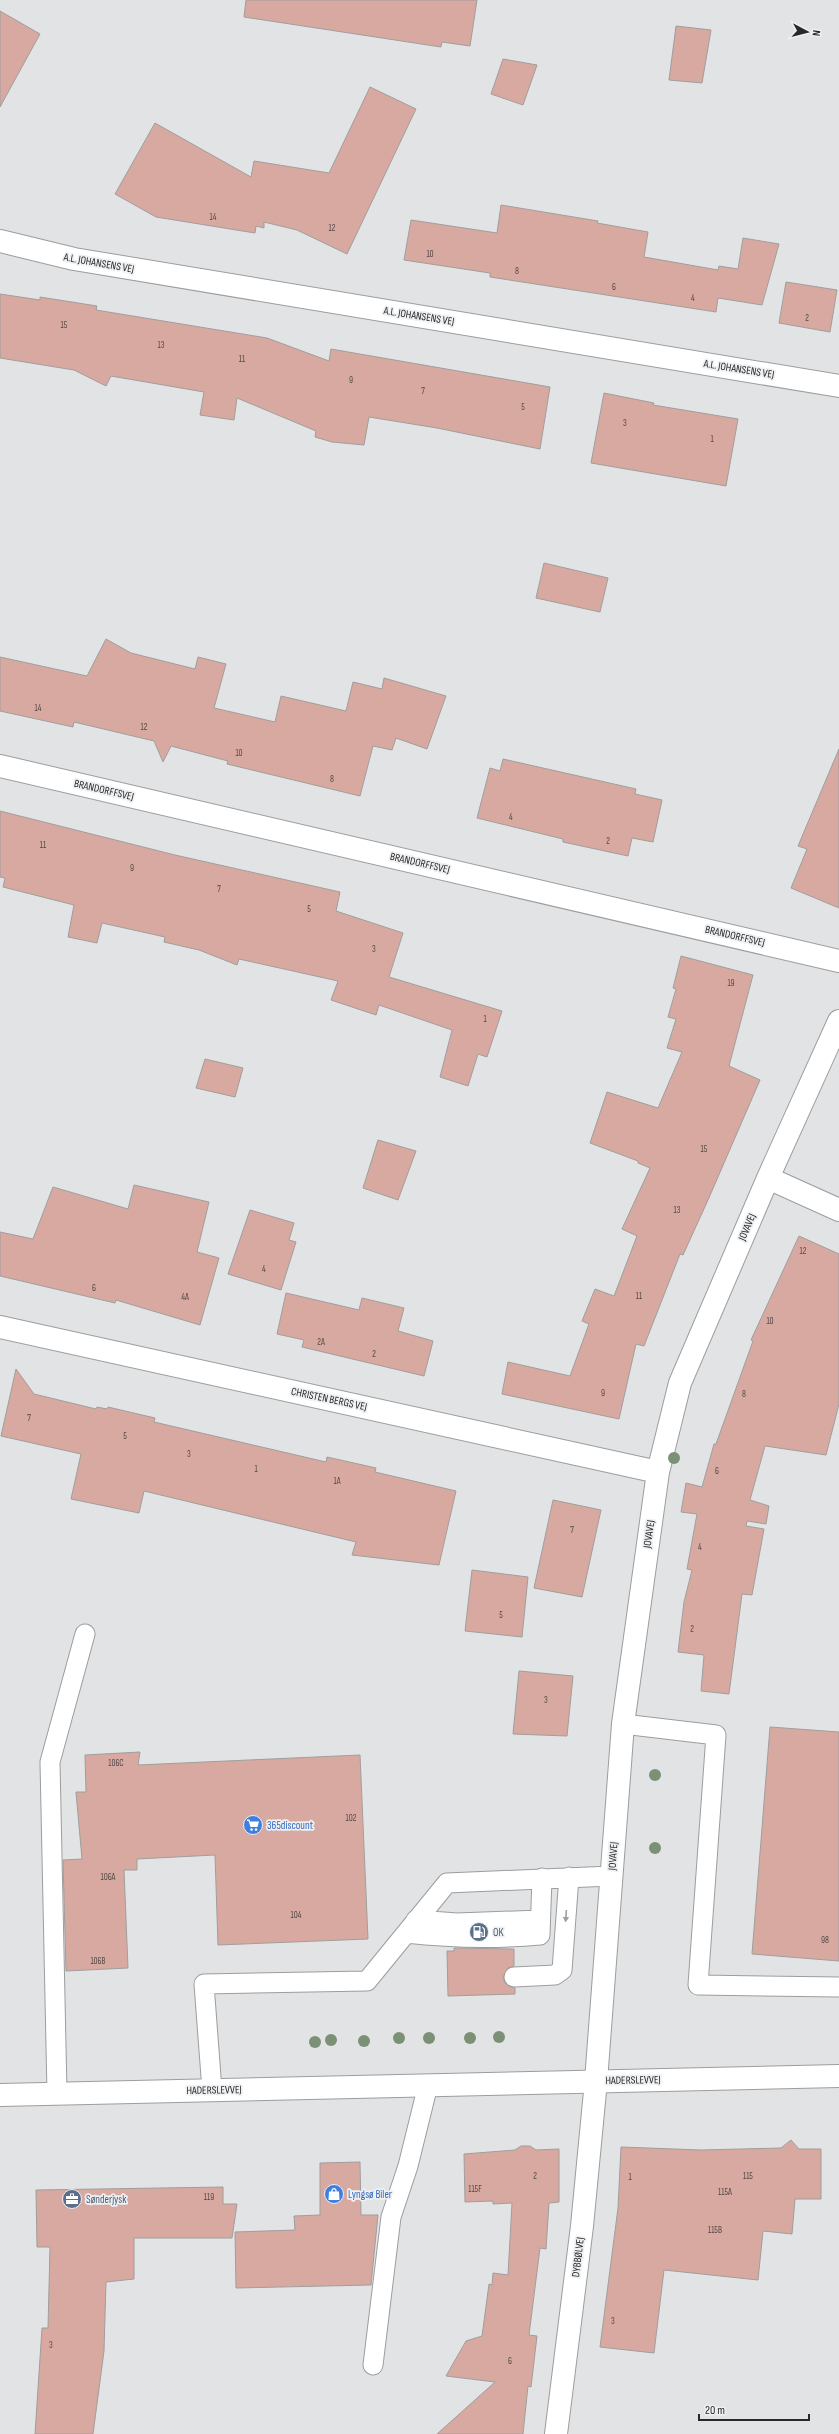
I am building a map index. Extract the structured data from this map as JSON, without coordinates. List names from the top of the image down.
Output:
{
  "streets": {
    "street": [
      "A.L. JOHANSENS VEJ",
      "BRANDORFFSVEJ",
      "JOVAVEJ",
      "CHRISTEN BERGS VEJ",
      "HADERSLEVVEJ",
      "DYBBØLVEJ"
    ]
  },
  "crossings": [
    ["JOVAVEJ", "CHRISTEN BERGS VEJ"],
    ["JOVAVEJ", "HADERSLEVVEJ"],
    ["JOVAVEJ", "DYBBØLVEJ"],
    ["HADERSLEVVEJ", "DYBBØLVEJ"]
  ],
  "places": {
    "supermarket": ["365discount"],
    "fuel station": ["OK"],
    "shop": ["Lyngsø Biler"],
    "office": ["Sønderjysk"]
  },
  "house_numbers": [
    "14",
    "12",
    "10",
    "8",
    "6",
    "4",
    "2",
    "15",
    "13",
    "11",
    "9",
    "7",
    "5",
    "3",
    "1",
    "14",
    "12",
    "10",
    "8",
    "4",
    "2",
    "11",
    "9",
    "7",
    "5",
    "3",
    "19",
    "1",
    "15",
    "13",
    "12",
    "4",
    "6",
    "11",
    "4A",
    "10",
    "2A",
    "2",
    "9",
    "8",
    "7",
    "5",
    "3",
    "1",
    "6",
    "1A",
    "7",
    "4",
    "5",
    "2",
    "3",
    "106C",
    "102",
    "106A",
    "104",
    "98",
    "106B",
    "2",
    "115",
    "1",
    "115F",
    "115A",
    "119",
    "115B",
    "3",
    "3",
    "6"
  ],
  "scale_bar": "20 m",
  "north": "right"
}
